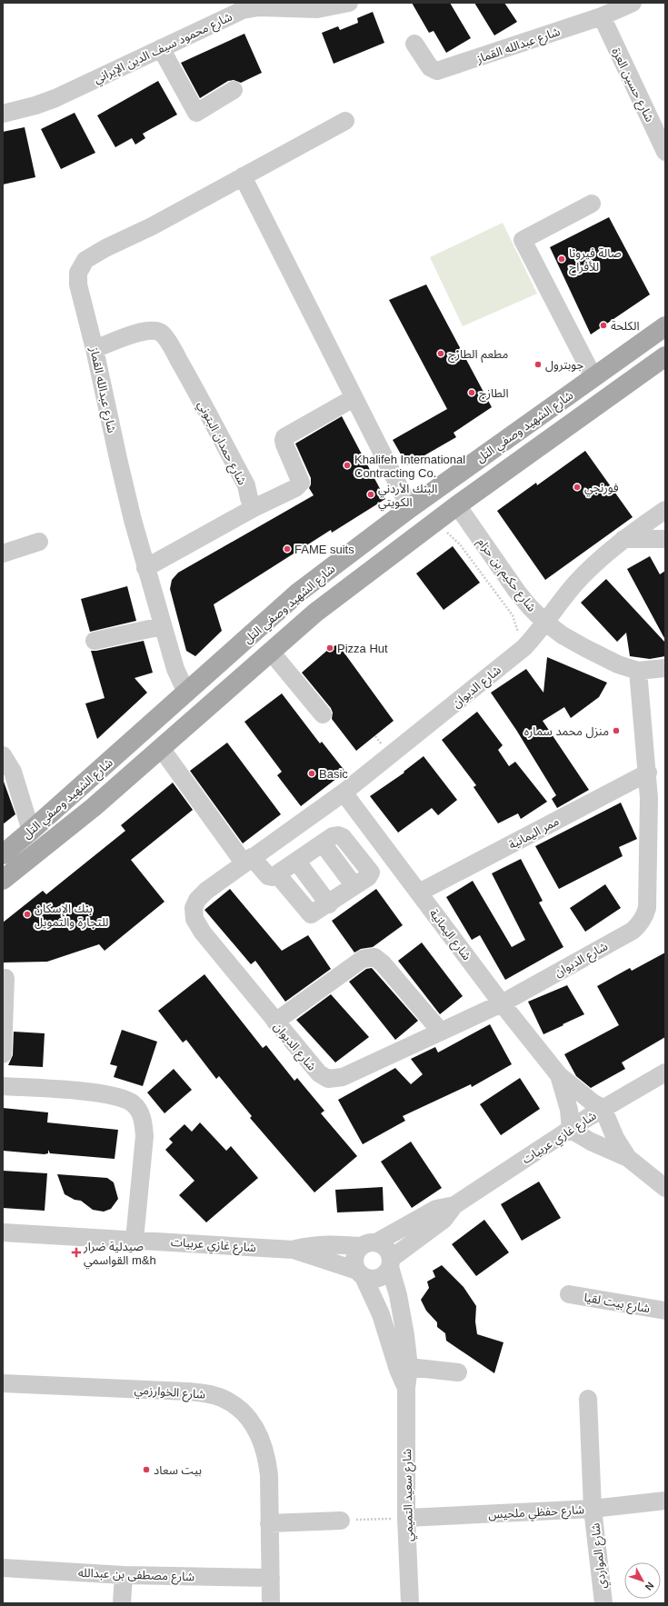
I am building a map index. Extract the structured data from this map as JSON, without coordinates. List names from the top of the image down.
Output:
{
  "streets": {
    "main road": ["شارع الشهيد وصفي التل"],
    "street": [
      "شارع عبدالله القماز",
      "شارع محمود سيف الدين الإيراني",
      "شارع حسين العزة",
      "شارع حمدان البتوني",
      "شارع حكيم بن حزام",
      "شارع الديوان",
      "ممر اليمانية",
      "شارع اليمانية",
      "شارع غازي عربيات",
      "شارع بيت لقيا",
      "شارع الخوارزمي",
      "شارع سعيد التميمي",
      "شارع حفظي ملحيس",
      "شارع المواردي",
      "شارع مصطفى بن عبدالله"
    ]
  },
  "crossings": [
    ["شارع عبدالله القماز", "شارع حسين العزة"],
    ["شارع عبدالله القماز", "شارع الشهيد وصفي التل"],
    ["شارع عبدالله القماز", "شارع حمدان البتوني"],
    ["شارع الشهيد وصفي التل", "شارع حكيم بن حزام"],
    ["شارع حكيم بن حزام", "شارع الديوان"],
    ["شارع الديوان", "ممر اليمانية"],
    ["شارع الديوان", "شارع اليمانية"],
    ["ممر اليمانية", "شارع اليمانية"],
    ["شارع اليمانية", "شارع غازي عربيات"],
    ["شارع غازي عربيات", "شارع سعيد التميمي"],
    ["شارع الخوارزمي", "شارع مصطفى بن عبدالله"],
    ["شارع سعيد التميمي", "شارع حفظي ملحيس"],
    ["شارع حفظي ملحيس", "شارع المواردي"]
  ],
  "places": {
    "other": [
      "صالة فيرونا للأفراح",
      "الكلحة",
      "مطعم الطازج",
      "جوبترول",
      "الطازج",
      "Khalifeh International Contracting Co.",
      "فورنجي",
      "البنك الأردني الكويتي",
      "FAME suits",
      "Pizza Hut",
      "منزل محمد سماره",
      "Basic",
      "بنك الإسكان للتجارة والتمويل",
      "بيت سعاد"
    ],
    "health": ["صيدلية ضرار القواسمي m&h"]
  },
  "north": "bottom right"
}
